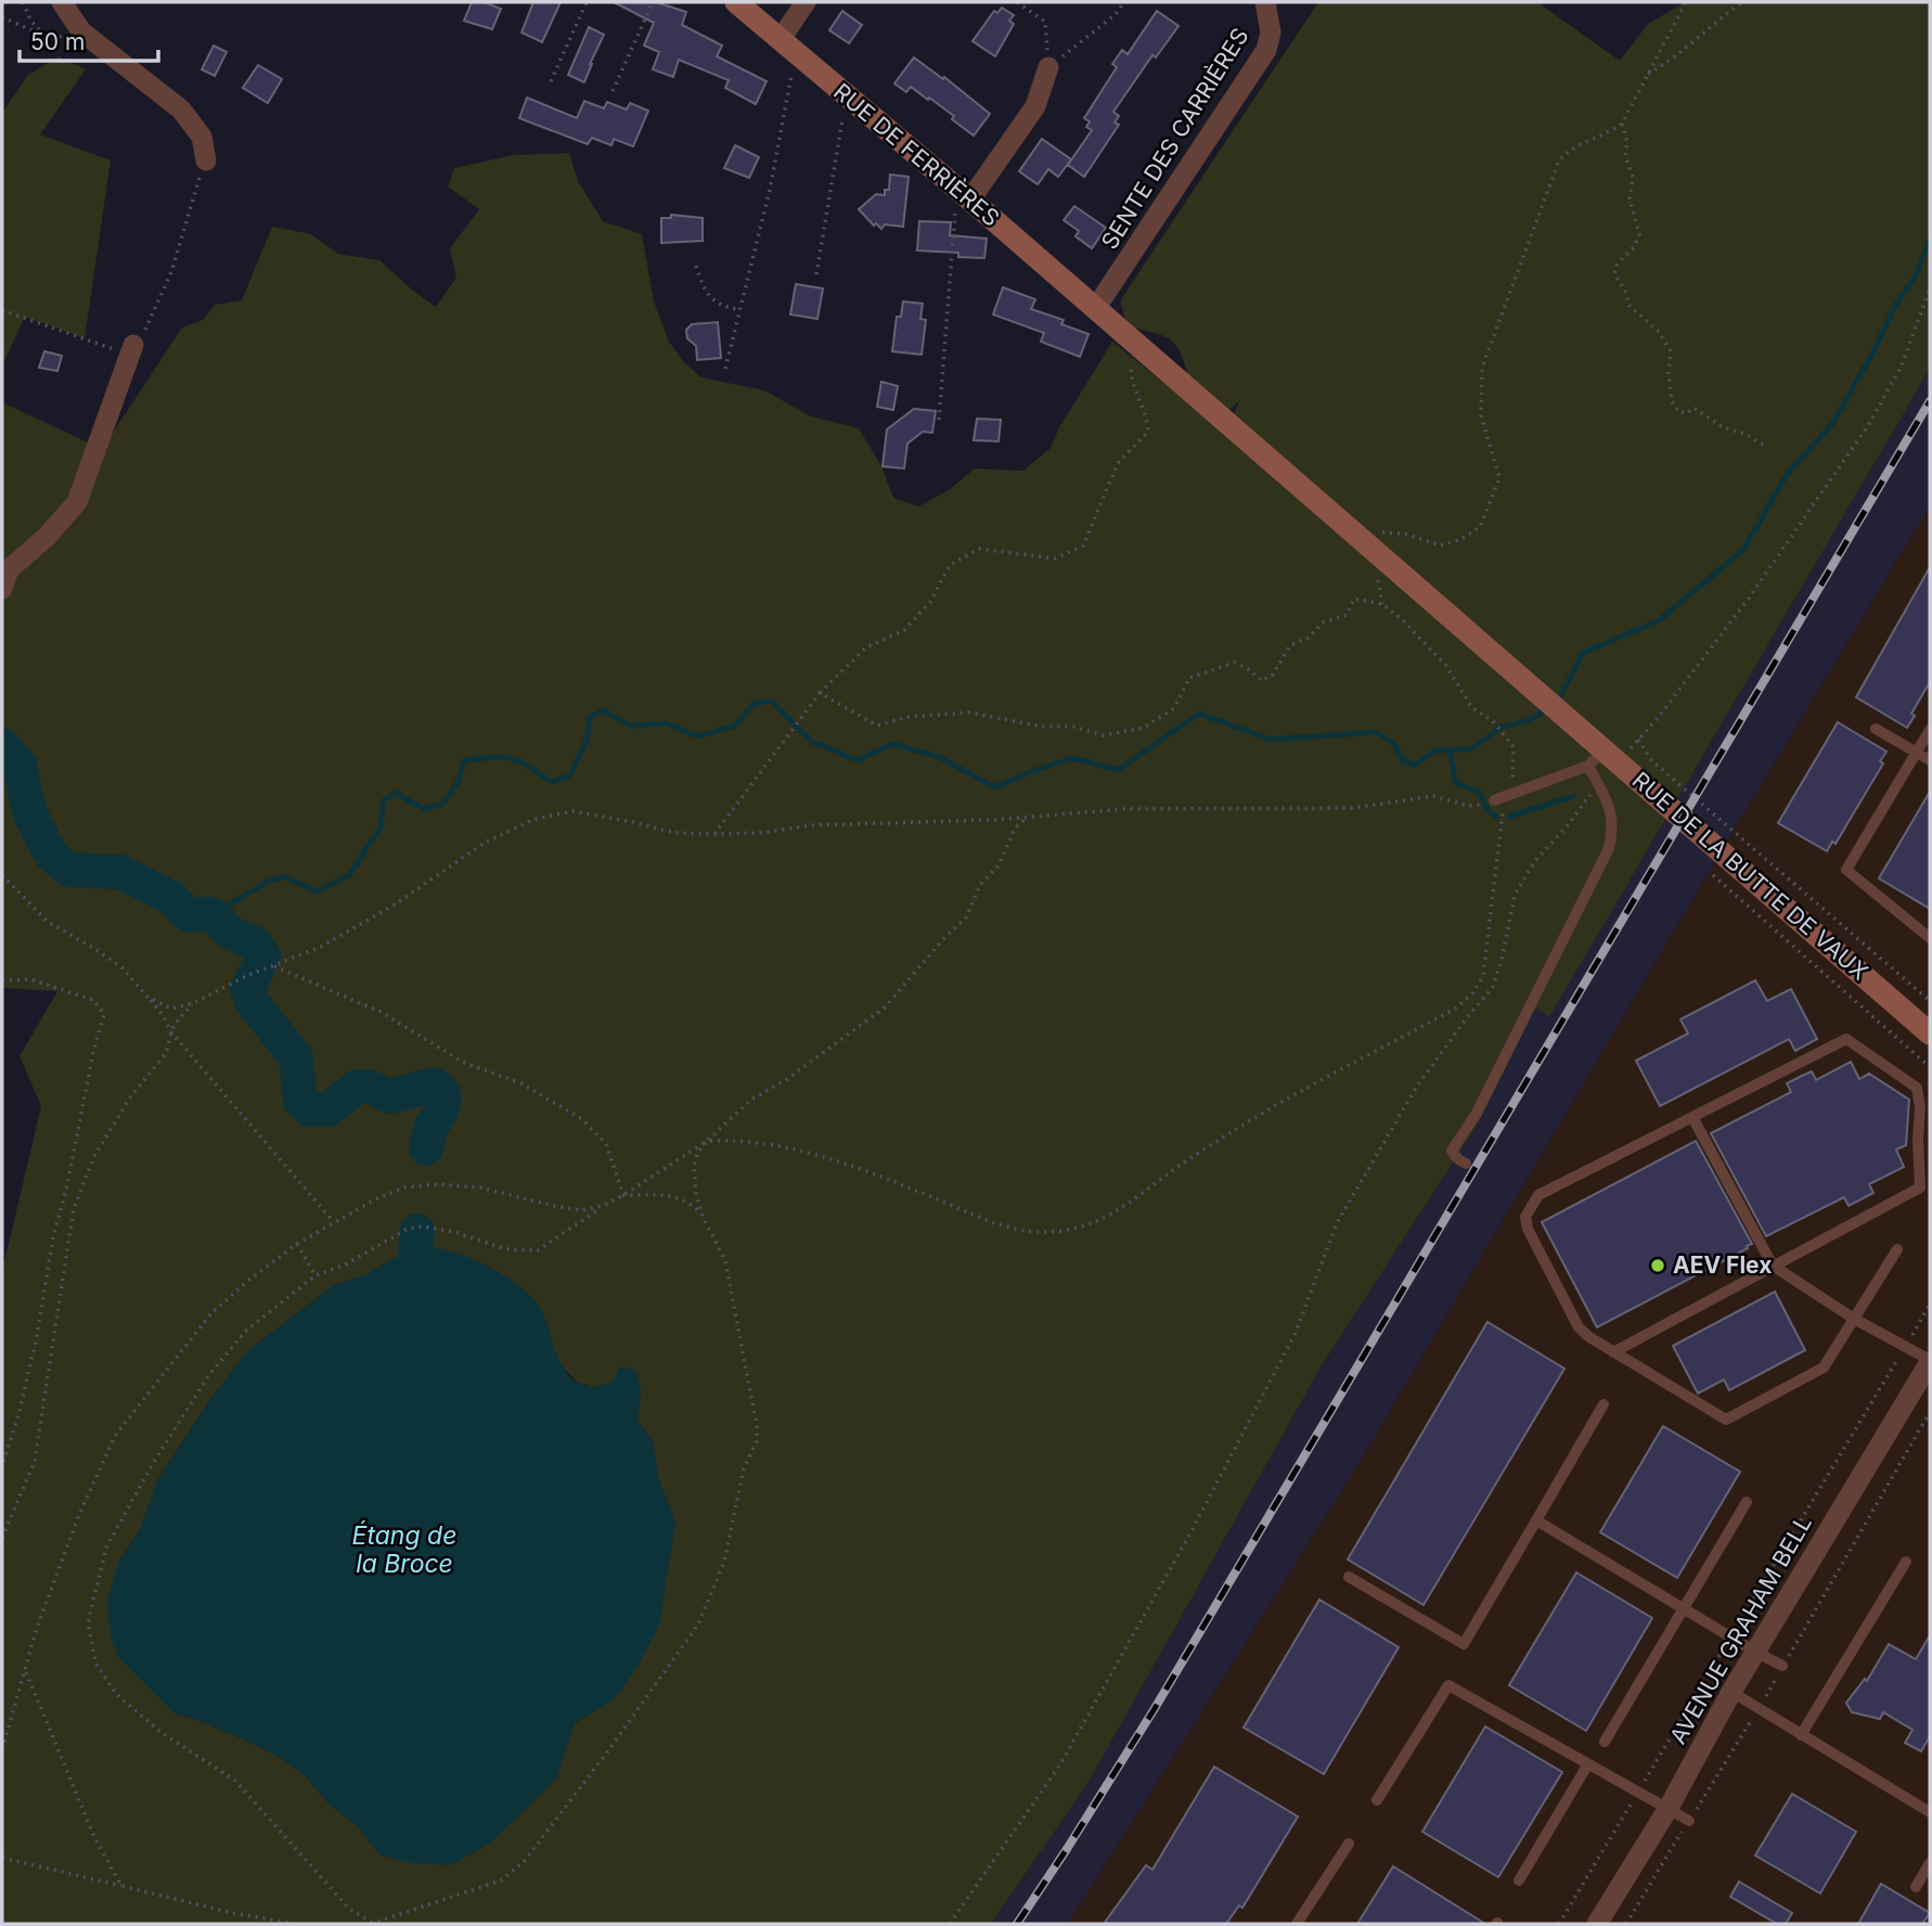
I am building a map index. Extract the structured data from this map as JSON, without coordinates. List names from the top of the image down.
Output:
{
  "streets": {
    "street": [
      "SENTE DES CARRIÈRES",
      "RUE DE FERRIÈRES",
      "RUE DE LA BUTTE DE VAUX",
      "AVENUE GRAHAM BELL"
    ]
  },
  "crossings": [
    ["SENTE DES CARRIÈRES", "RUE DE FERRIÈRES"],
    ["RUE DE FERRIÈRES", "RUE DE LA BUTTE DE VAUX"]
  ],
  "water": ["Étang de la Broce"],
  "places": ["AEV Flex"],
  "scale_bar": "50 m"
}
